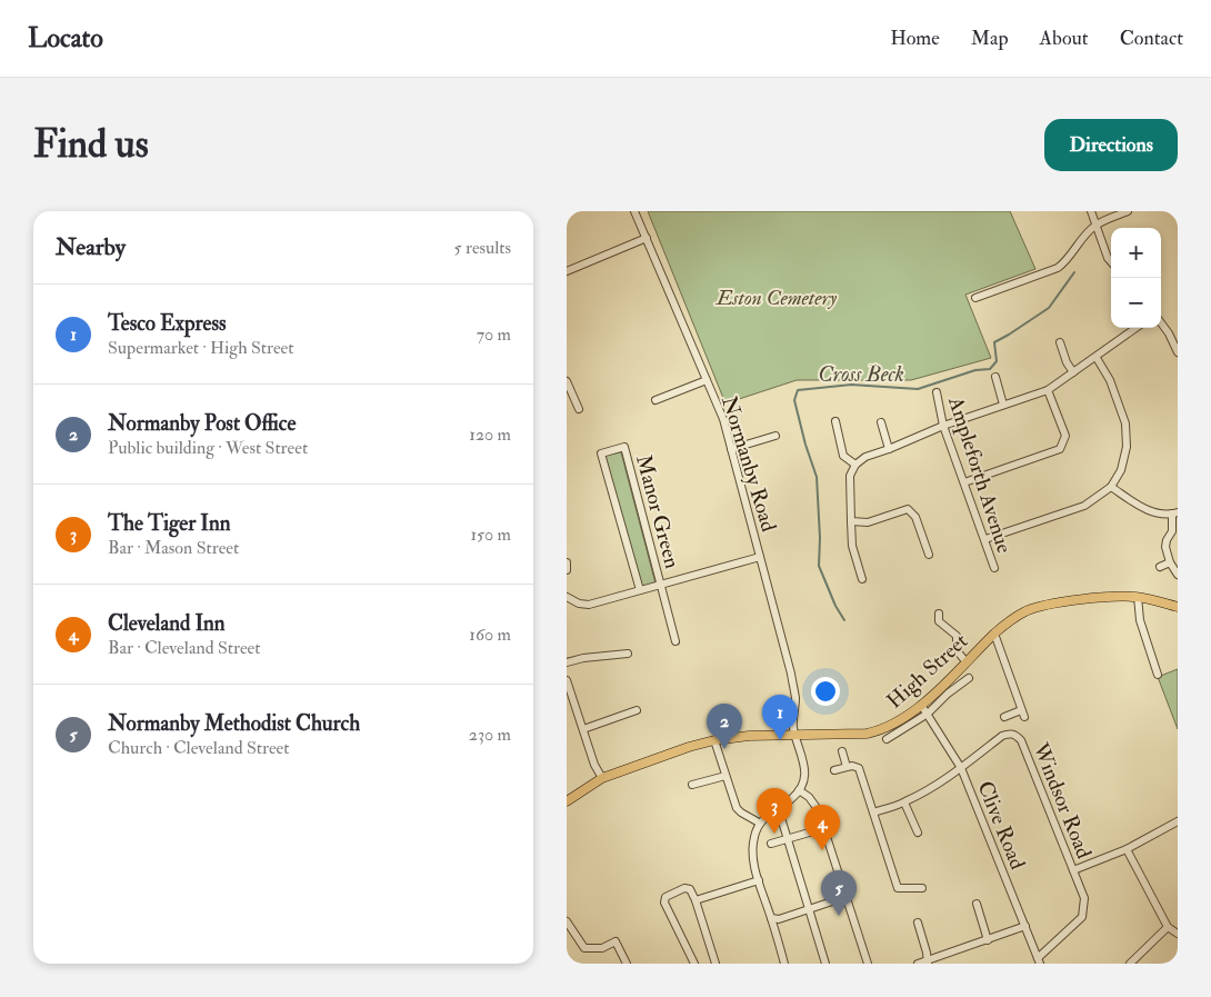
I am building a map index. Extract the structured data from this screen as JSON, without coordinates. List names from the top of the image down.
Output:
{
  "streets": {
    "main road": ["High Street"],
    "street": [
      "Normanby Road",
      "Ampleforth Avenue",
      "Manor Green",
      "Windsor Road",
      "Clive Road"
    ]
  },
  "crossings": [
    ["Normanby Road", "High Street"],
    ["High Street", "Clive Road"],
    ["Windsor Road", "Clive Road"]
  ],
  "water": ["Cross Beck"],
  "parks": ["Eston Cemetery"],
  "page": {
    "header": "Locato",
    "nav": [
      "Home",
      "Map",
      "About",
      "Contact"
    ],
    "buttons": "Directions",
    "title": "Find us",
    "heading": ["Nearby", "5 results"],
    "map_buttons": ["+", "−"],
    "list": [
      {
        "mark": "1",
        "name": "Tesco Express",
        "note": "Supermarket · High Street",
        "value": "70 m"
      },
      {
        "mark": "2",
        "name": "Normanby Post Office",
        "note": "Public building · West Street",
        "value": "120 m"
      },
      {
        "mark": "3",
        "name": "The Tiger Inn",
        "note": "Bar · Mason Street",
        "value": "150 m"
      },
      {
        "mark": "4",
        "name": "Cleveland Inn",
        "note": "Bar · Cleveland Street",
        "value": "160 m"
      },
      {
        "mark": "5",
        "name": "Normanby Methodist Church",
        "note": "Church · Cleveland Street",
        "value": "230 m"
      }
    ],
    "pins": [
      "1",
      "2",
      "3",
      "4",
      "5"
    ]
  }
}
